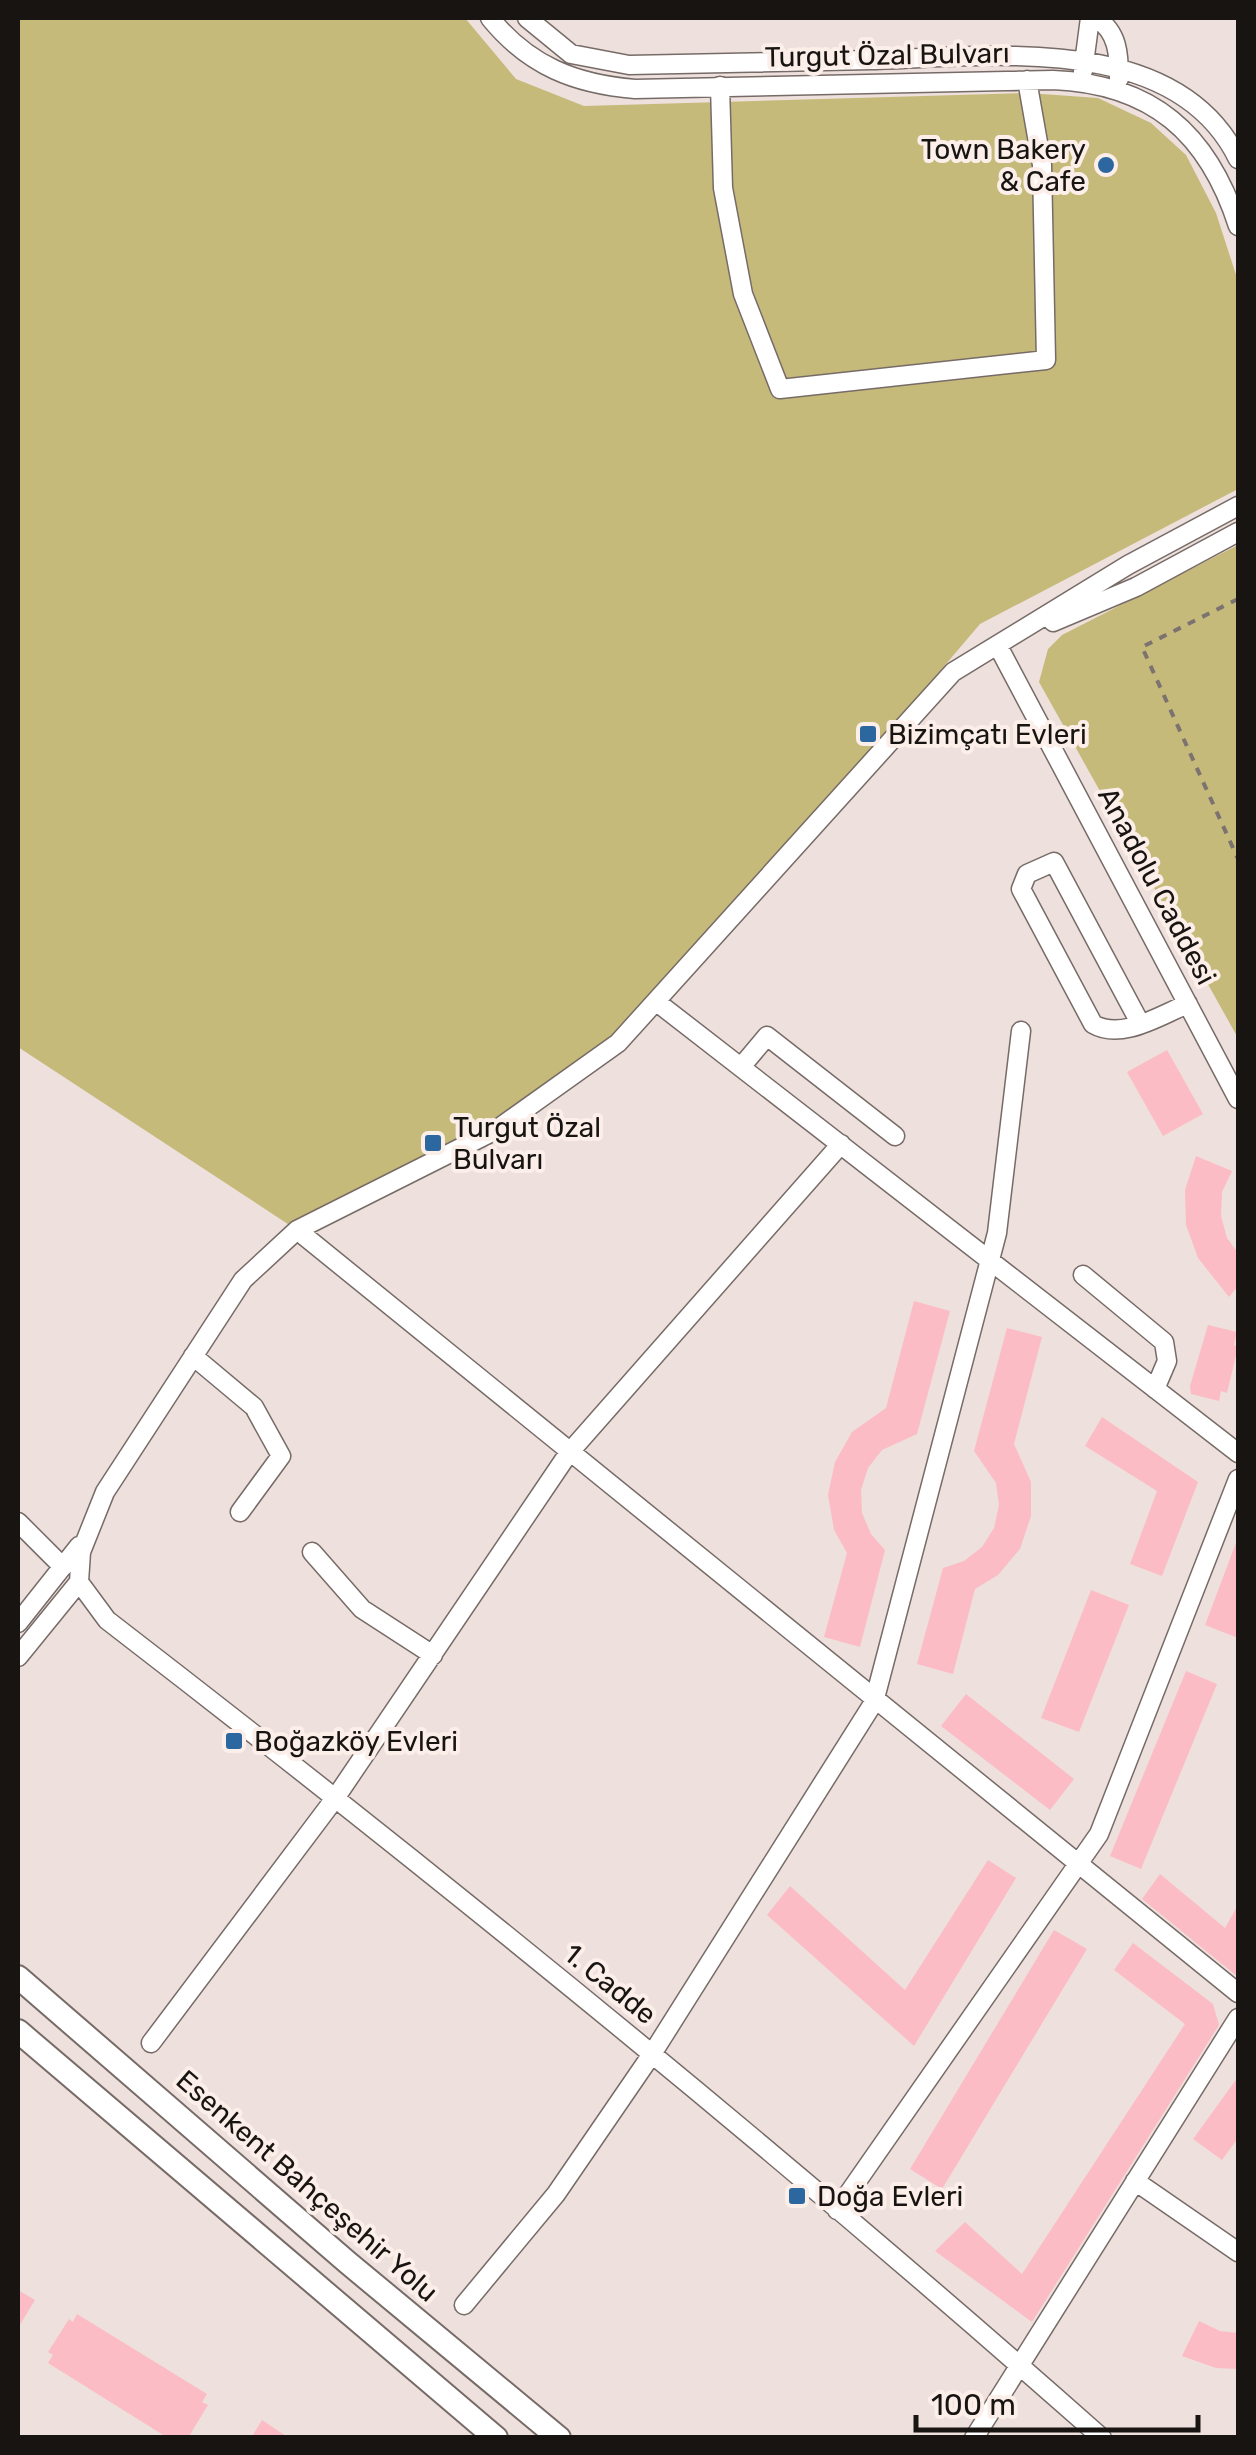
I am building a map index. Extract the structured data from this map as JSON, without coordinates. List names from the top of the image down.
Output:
{
  "streets": {
    "main road": ["Esenkent Bahçeşehir Yolu"],
    "street": ["Turgut Özal Bulvarı", "Anadolu Caddesi", "1. Cadde"]
  },
  "places": {
    "other": ["Town Bakery & Cafe"],
    "transit": [
      "Bizimçatı Evleri",
      "Turgut Özal Bulvarı",
      "Boğazköy Evleri",
      "Doğa Evleri"
    ]
  },
  "scale_bar": "100 m"
}
